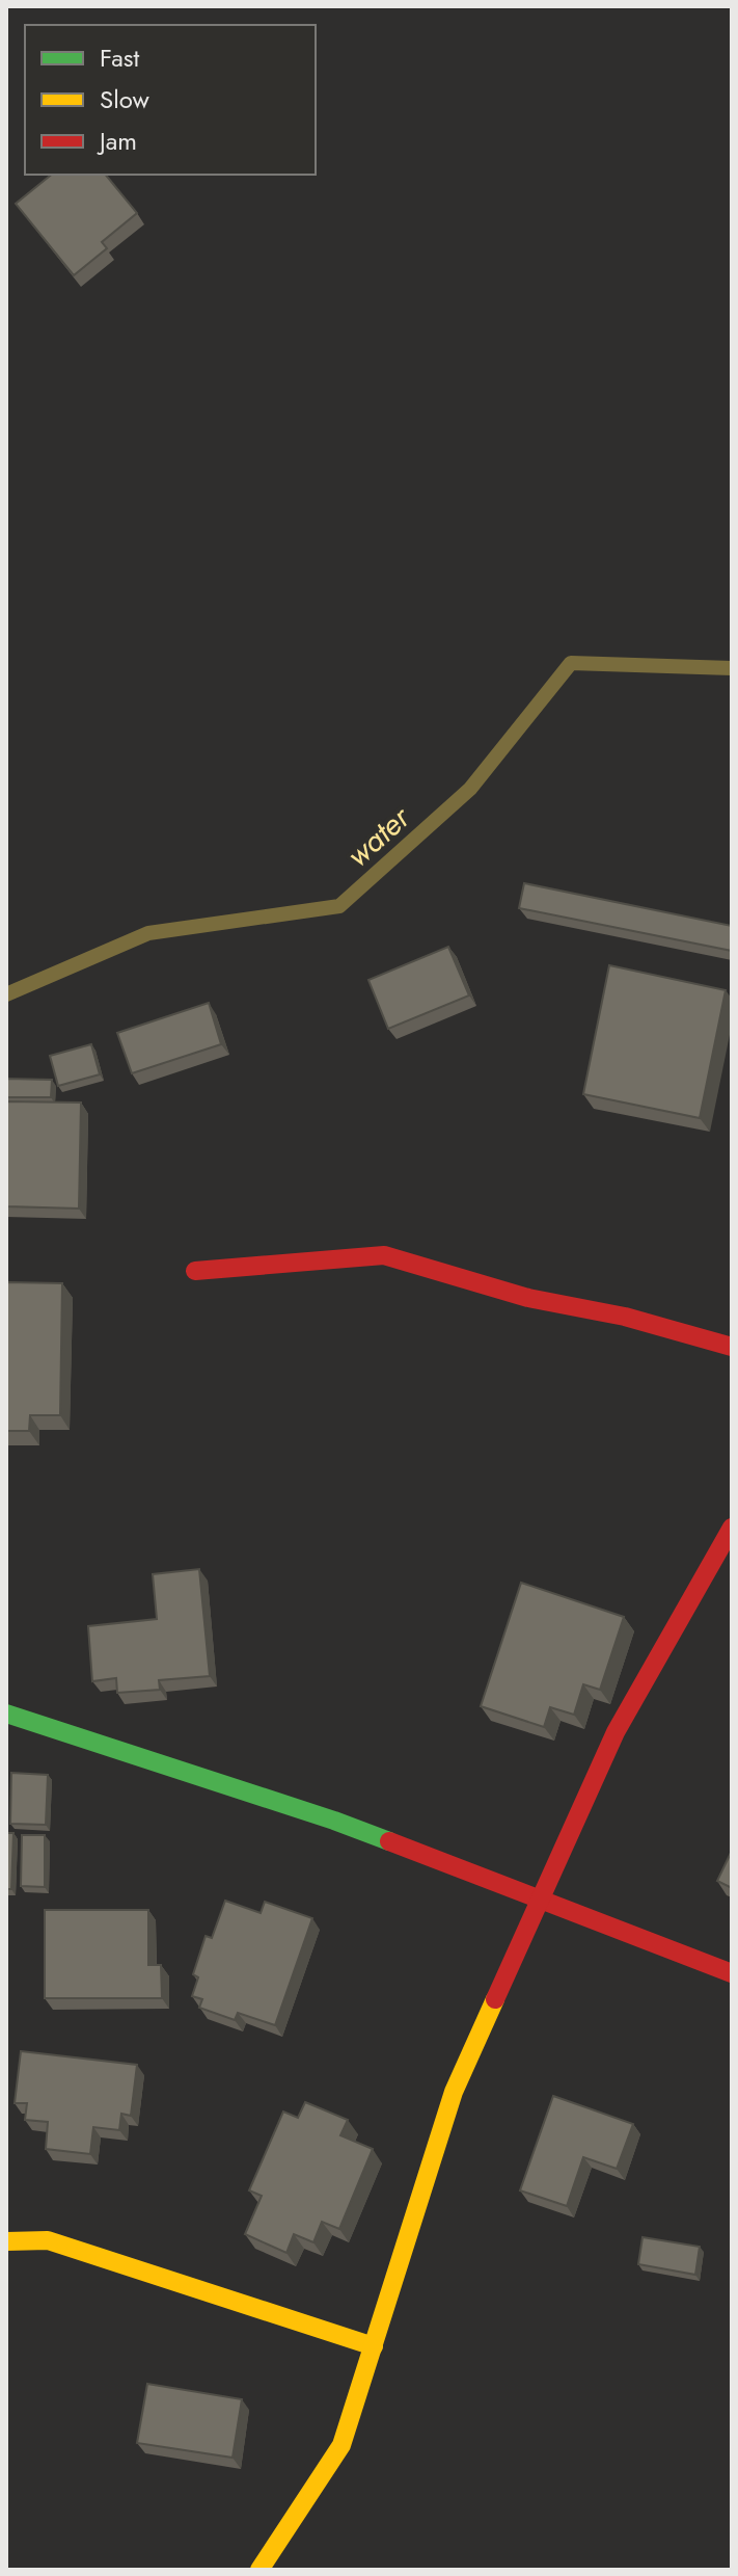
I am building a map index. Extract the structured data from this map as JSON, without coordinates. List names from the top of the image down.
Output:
{
  "water": ["water"],
  "legend": ["Fast", "Slow", "Jam"]
}
